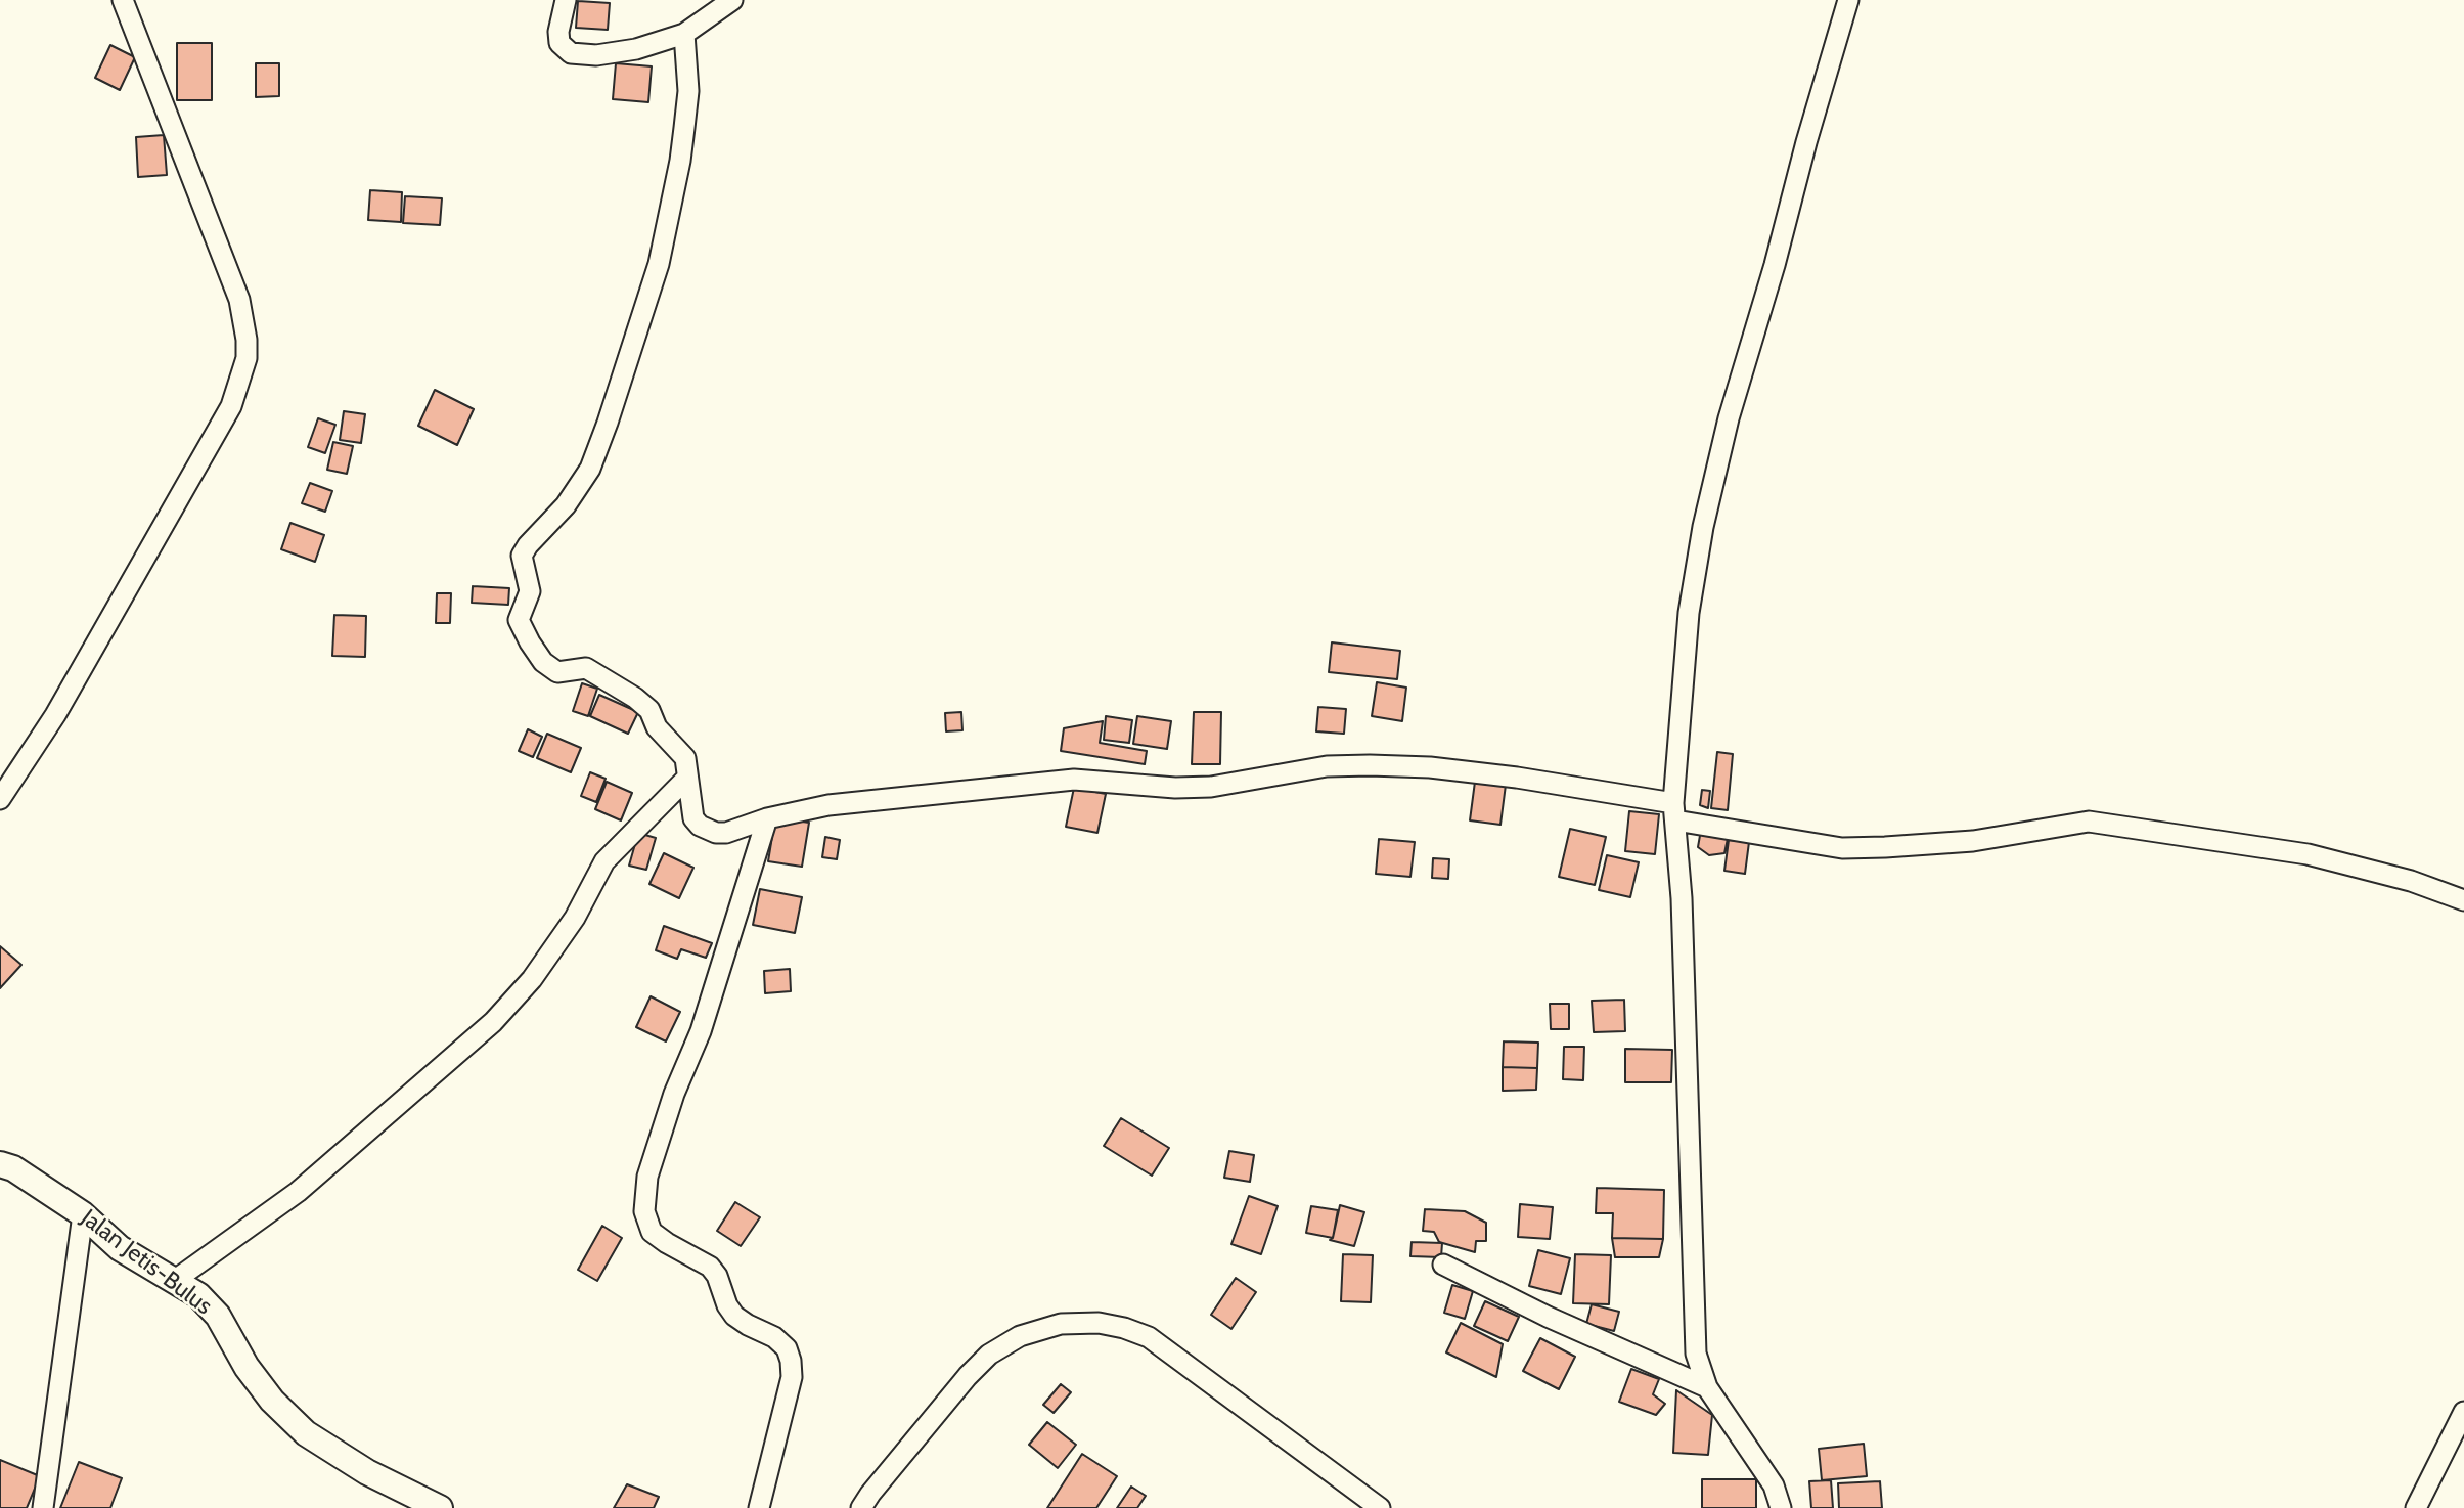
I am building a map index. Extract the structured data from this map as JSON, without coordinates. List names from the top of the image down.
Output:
{
  "streets": {
    "street": ["Jalan Jetis-Bulus"]
  }
}
